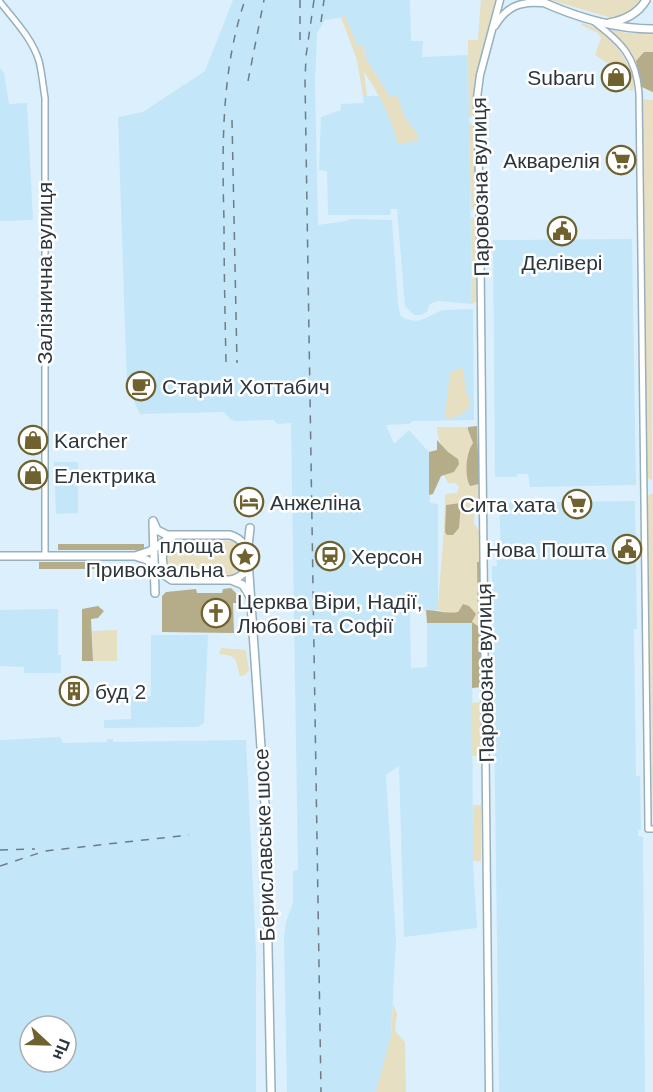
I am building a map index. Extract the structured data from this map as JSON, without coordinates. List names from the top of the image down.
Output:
{
  "streets": {
    "main road": ["Паровозна вулиця", "Бериславське шосе"],
    "street": ["Залізнична вулиця"]
  },
  "places": {
    "shop": ["Subaru", "Karcher", "Електрика"],
    "supermarket": ["Акварелія", "Сита хата"],
    "public building": ["Делівері", "Нова Пошта"],
    "cafe": ["Старий Хоттабич"],
    "hotel": ["Анжеліна"],
    "station": ["Херсон"],
    "place": ["площа Привокзальна"],
    "church": ["Церква Віри, Надії, Любові та Софії"],
    "building": ["буд 2"]
  },
  "north": "right"
}
